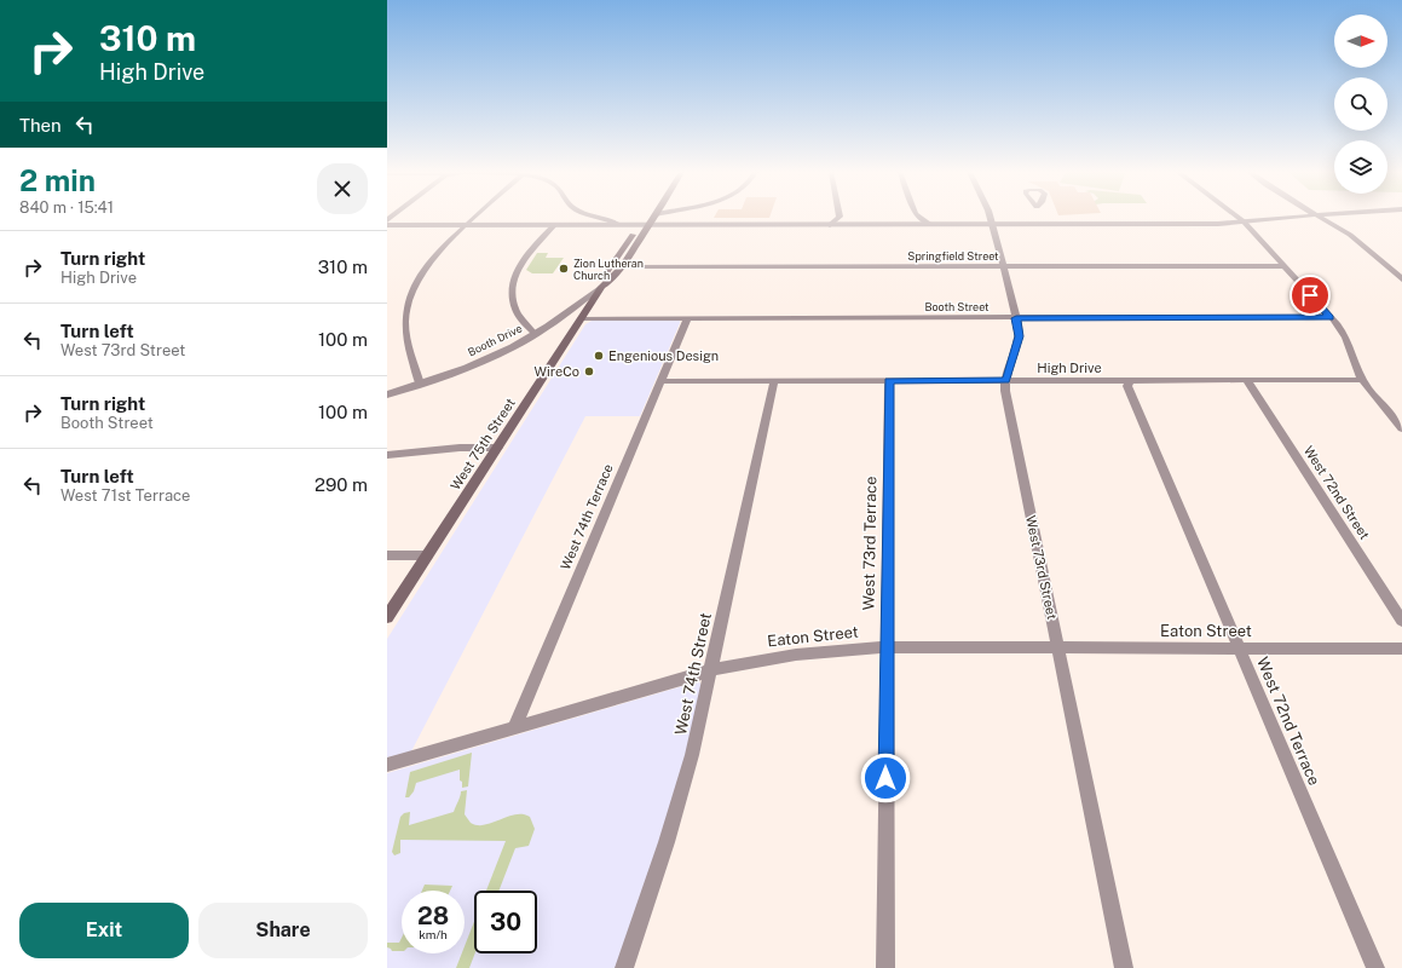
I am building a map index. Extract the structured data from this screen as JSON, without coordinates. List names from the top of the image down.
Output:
{
  "streets": {
    "main road": ["West 75th Street"],
    "street": [
      "Springfield Street",
      "Booth Street",
      "Booth Drive",
      "High Drive",
      "West 72nd Street",
      "West 74th Terrace",
      "West 73rd Terrace",
      "West 73rd Street",
      "Eaton Street",
      "West 74th Street",
      "West 72nd Terrace"
    ]
  },
  "crossings": [
    ["Springfield Street", "West 75th Street"],
    ["Springfield Street", "West 73rd Street"],
    ["Booth Street", "West 75th Street"],
    ["Booth Street", "West 74th Terrace"],
    ["Booth Street", "West 73rd Street"],
    ["Booth Drive", "West 75th Street"],
    ["High Drive", "West 72nd Street"],
    ["High Drive", "West 74th Terrace"],
    ["High Drive", "West 73rd Terrace"],
    ["High Drive", "West 73rd Street"],
    ["High Drive", "West 74th Street"],
    ["High Drive", "West 72nd Terrace"],
    ["West 74th Terrace", "Eaton Street"],
    ["West 73rd Terrace", "Eaton Street"],
    ["West 73rd Street", "Eaton Street"],
    ["Eaton Street", "West 74th Street"],
    ["Eaton Street", "West 72nd Terrace"]
  ],
  "places": ["Zion Lutheran Church", "Engenious Design", "WireCo"],
  "north": "right",
  "page": {
    "turn": ["310 m", "High Drive"],
    "then": "Then",
    "heading": ["2 min", "840 m · 15:41"],
    "list": [
      {
        "name": "Turn right",
        "note": "High Drive",
        "value": "310 m"
      },
      {
        "name": "Turn left",
        "note": "West 73rd Street",
        "value": "100 m"
      },
      {
        "name": "Turn right",
        "note": "Booth Street",
        "value": "100 m"
      },
      {
        "name": "Turn left",
        "note": "West 71st Terrace",
        "value": "290 m"
      }
    ],
    "speed": "28 km/h",
    "limit": "30",
    "buttons": ["Exit", "Share"]
  }
}
